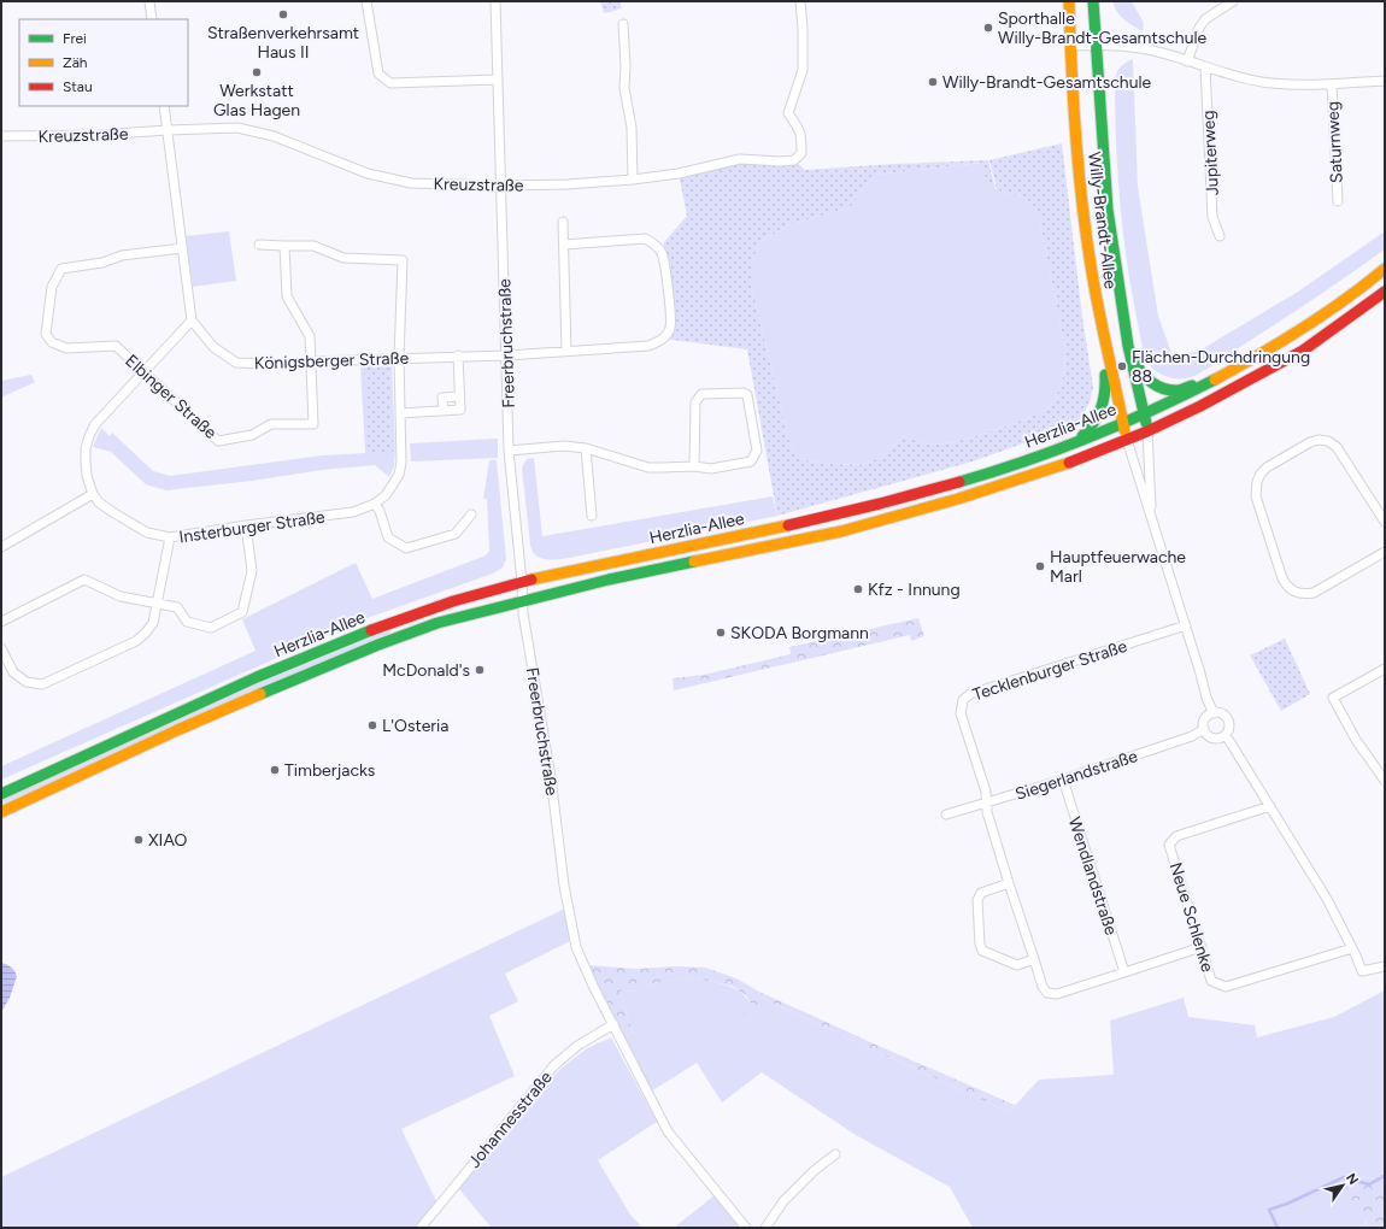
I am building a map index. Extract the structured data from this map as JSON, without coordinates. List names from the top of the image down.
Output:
{
  "streets": {
    "main road": ["Willy-Brandt-Allee", "Herzlia-Allee"],
    "street": [
      "Kreuzstraße",
      "Saturnweg",
      "Jupiterweg",
      "Freerbruchstraße",
      "Königsberger Straße",
      "Elbinger Straße",
      "Insterburger Straße",
      "Tecklenburger Straße",
      "Siegerlandstraße",
      "Wendlandstraße",
      "Neue Schlenke",
      "Johannesstraße"
    ]
  },
  "crossings": [
    ["Kreuzstraße", "Freerbruchstraße"],
    ["Willy-Brandt-Allee", "Herzlia-Allee"],
    ["Freerbruchstraße", "Königsberger Straße"],
    ["Freerbruchstraße", "Herzlia-Allee"],
    ["Freerbruchstraße", "Johannesstraße"],
    ["Königsberger Straße", "Elbinger Straße"],
    ["Königsberger Straße", "Insterburger Straße"],
    ["Tecklenburger Straße", "Siegerlandstraße"],
    ["Siegerlandstraße", "Wendlandstraße"]
  ],
  "places": [
    "Straßenverkehrsamt Haus II",
    "Sporthalle Willy-Brandt-Gesamtschule",
    "Werkstatt Glas Hagen",
    "Willy-Brandt-Gesamtschule",
    "Flächen-Durchdringung 88",
    "Hauptfeuerwache Marl",
    "Kfz - Innung",
    "SKODA Borgmann",
    "McDonald's",
    "L'Osteria",
    "Timberjacks",
    "XIAO"
  ],
  "legend": ["Frei", "Zäh", "Stau"],
  "north": "top right"
}
